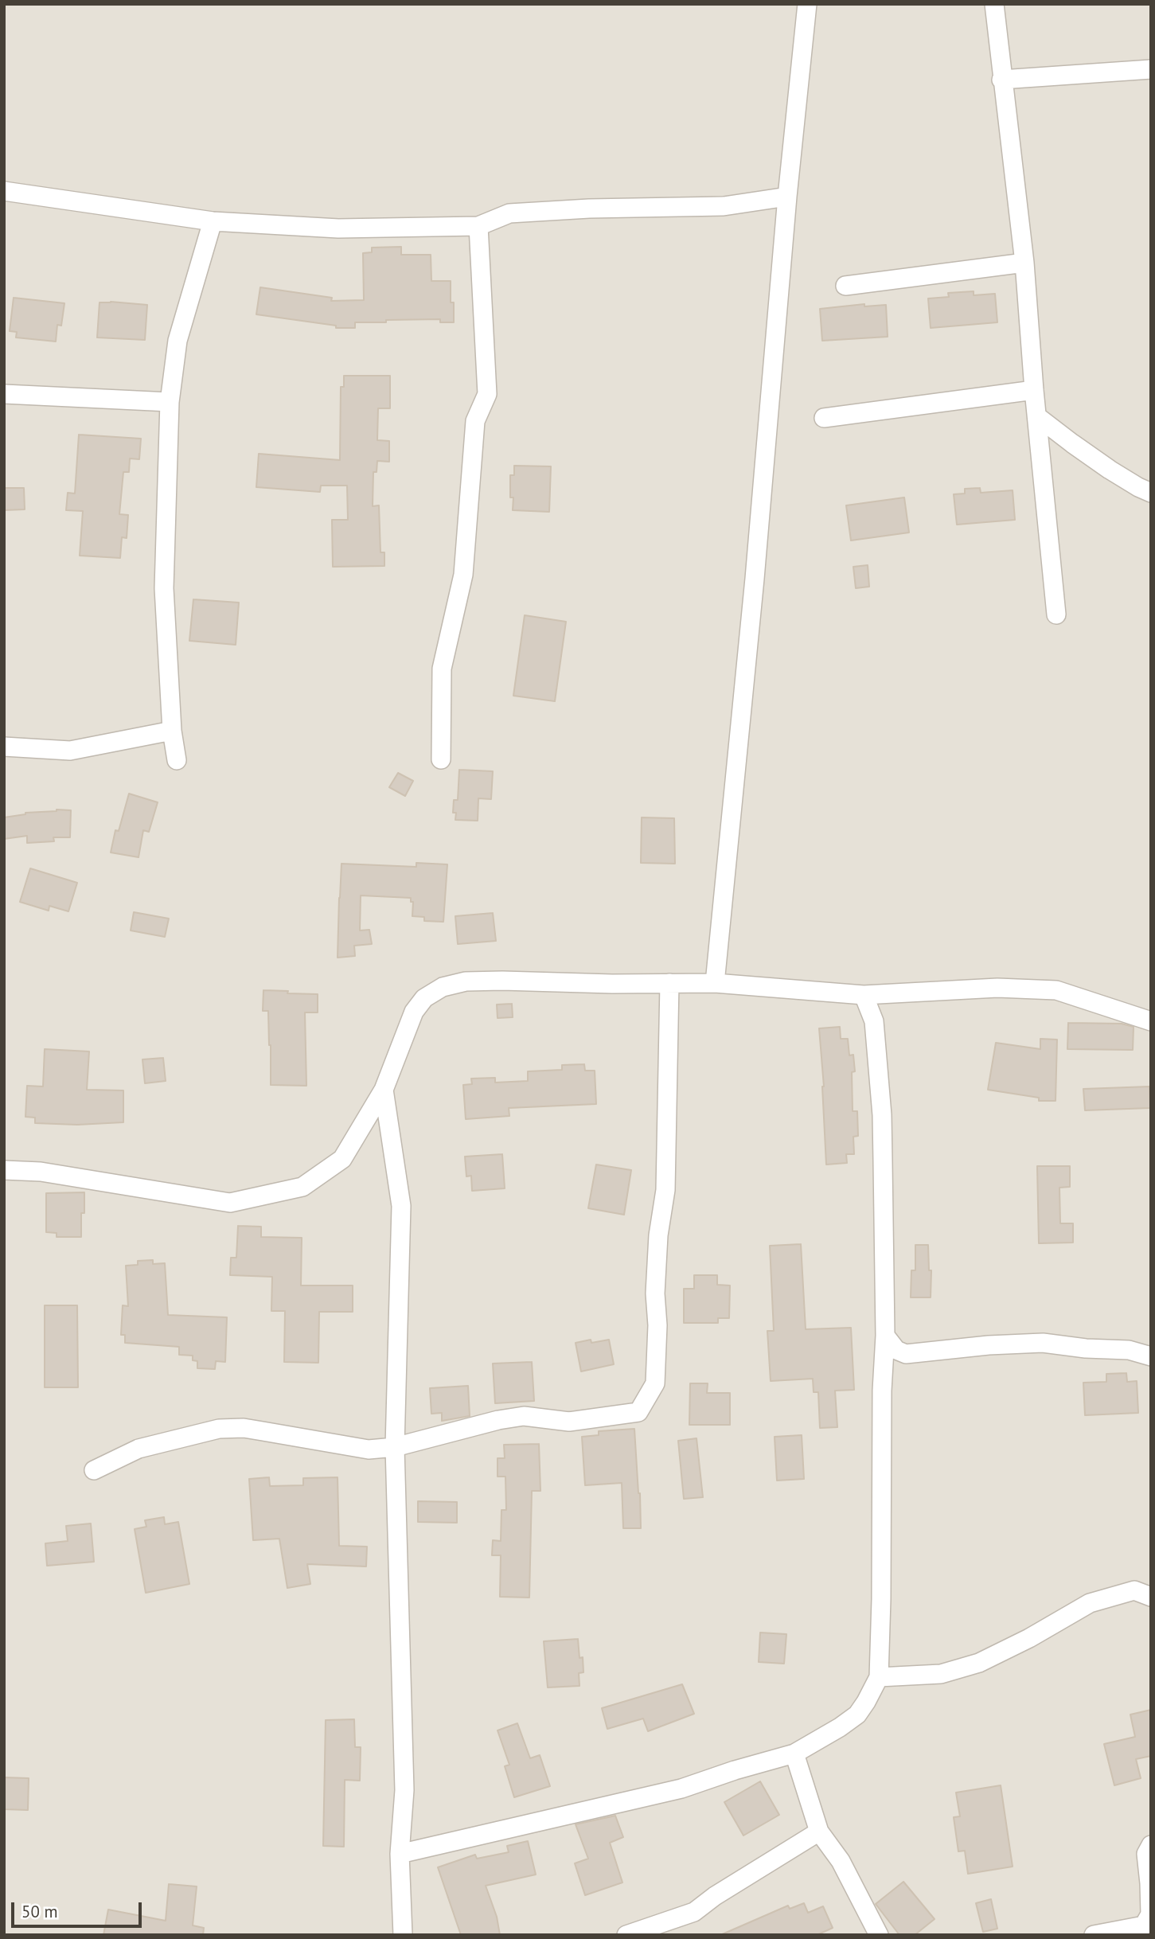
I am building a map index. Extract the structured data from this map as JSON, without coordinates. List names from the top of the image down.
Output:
{
  "scale_bar": "50 m"
}
